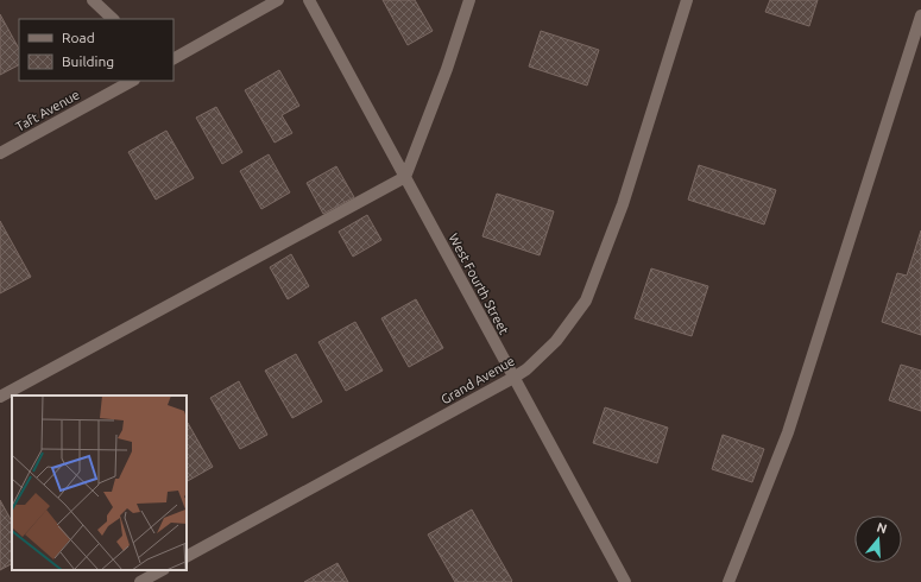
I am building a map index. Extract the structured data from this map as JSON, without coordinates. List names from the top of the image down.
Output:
{
  "streets": {
    "street": ["Taft Avenue", "West Fourth Street", "Grand Avenue"]
  },
  "crossings": [
    ["West Fourth Street", "Grand Avenue"]
  ],
  "legend": ["Road", "Building"],
  "north": "top"
}
